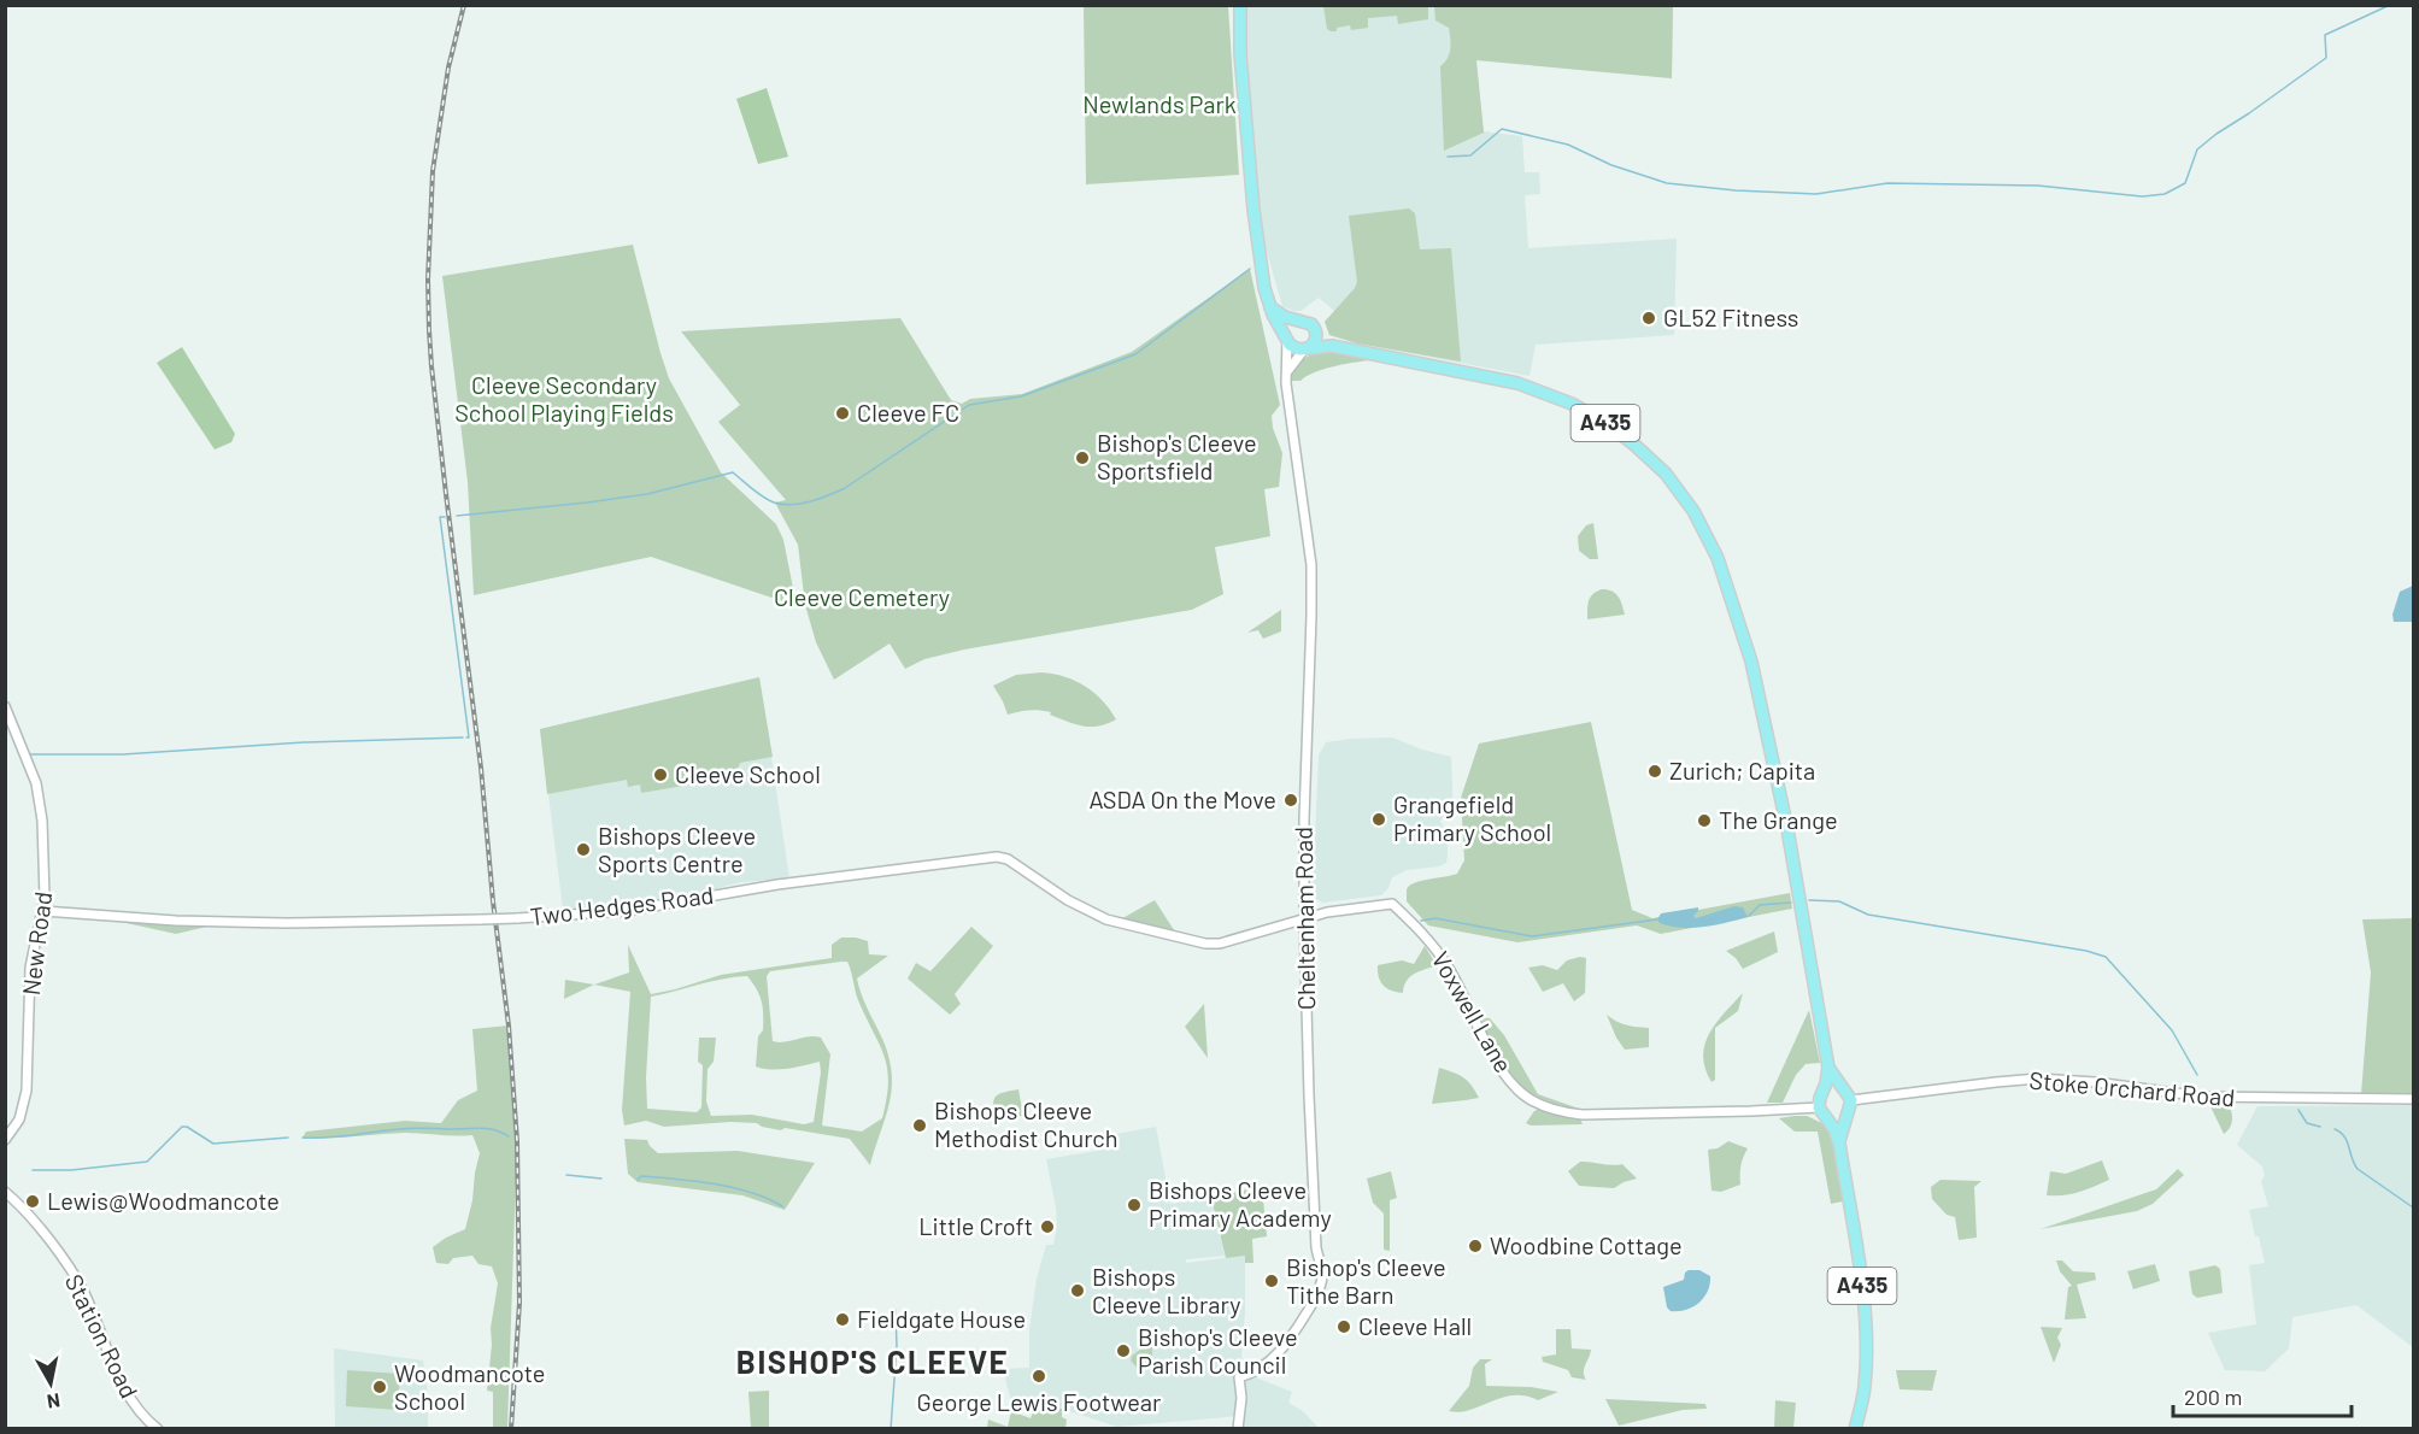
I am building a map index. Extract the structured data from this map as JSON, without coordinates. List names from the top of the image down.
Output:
{
  "streets": {
    "main road": ["A435"],
    "street": [
      "Two Hedges Road",
      "Cheltenham Road",
      "New Road",
      "Voxwell Lane",
      "Stoke Orchard Road",
      "Station Road"
    ]
  },
  "crossings": [
    ["A435", "Cheltenham Road"],
    ["A435", "Voxwell Lane"],
    ["A435", "Stoke Orchard Road"],
    ["Two Hedges Road", "Cheltenham Road"],
    ["Two Hedges Road", "New Road"],
    ["Two Hedges Road", "Voxwell Lane"],
    ["Cheltenham Road", "Voxwell Lane"],
    ["Voxwell Lane", "Stoke Orchard Road"]
  ],
  "districts": ["BISHOP'S CLEEVE"],
  "parks": ["Newlands Park", "Cleeve Secondary School Playing Fields", "Cleeve Cemetery"],
  "places": [
    "GL52 Fitness",
    "Cleeve FC",
    "Bishop's Cleeve Sportsfield",
    "Zurich; Capita",
    "Cleeve School",
    "ASDA On the Move",
    "Grangefield Primary School",
    "The Grange",
    "Bishops Cleeve Sports Centre",
    "Bishops Cleeve Methodist Church",
    "Lewis@Woodmancote",
    "Bishops Cleeve Primary Academy",
    "Little Croft",
    "Woodbine Cottage",
    "Bishop's Cleeve Tithe Barn",
    "Bishops Cleeve Library",
    "Fieldgate House",
    "Cleeve Hall",
    "Bishop's Cleeve Parish Council",
    "George Lewis Footwear",
    "Woodmancote School"
  ],
  "scale_bar": "200 m",
  "north": "bottom"
}
